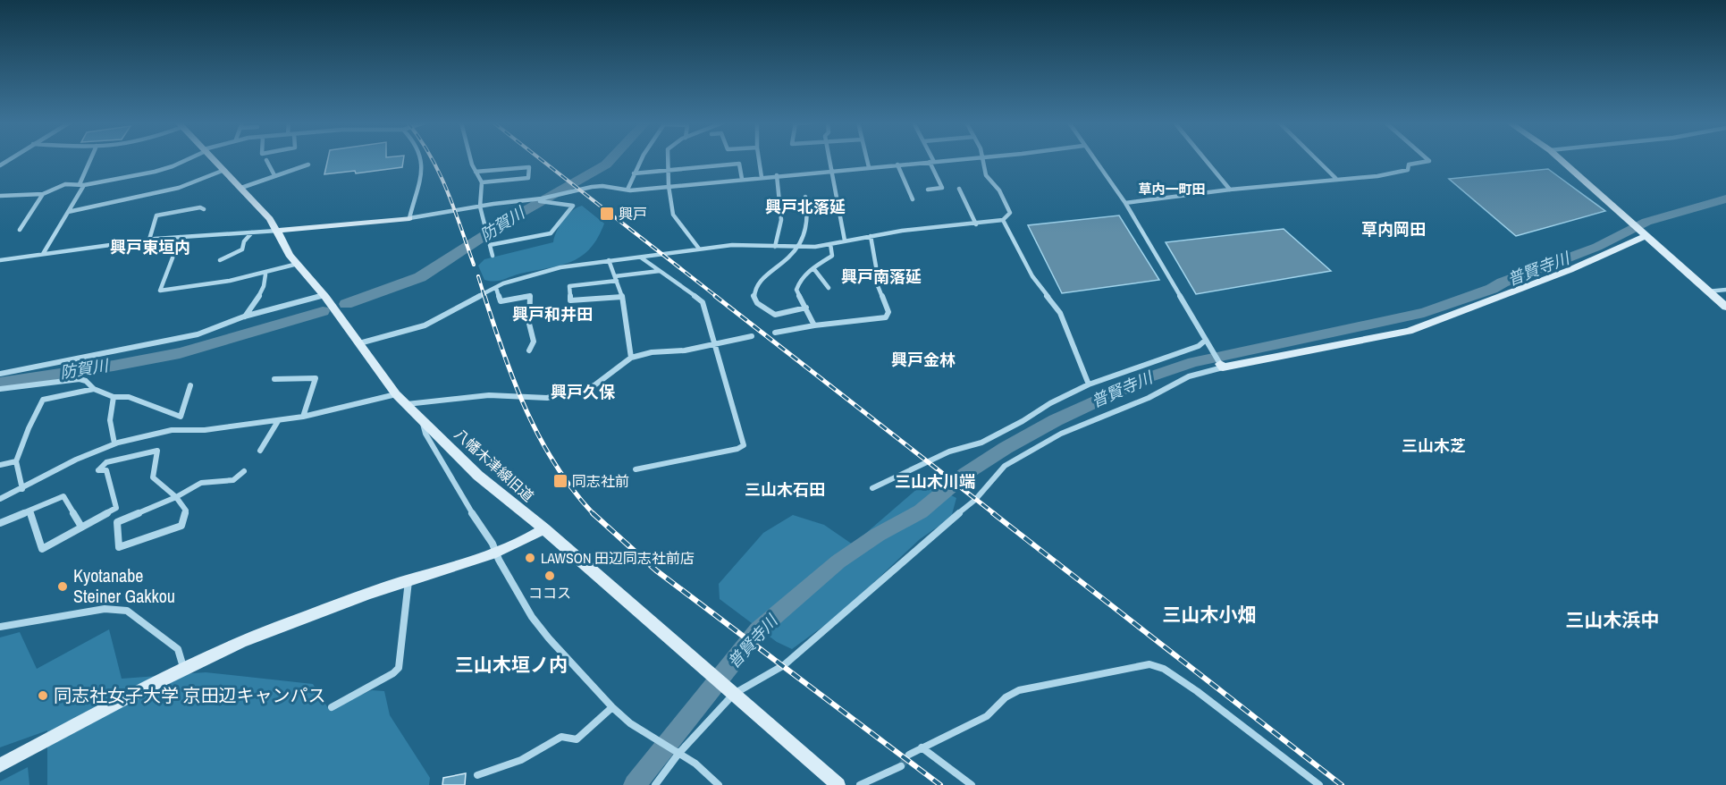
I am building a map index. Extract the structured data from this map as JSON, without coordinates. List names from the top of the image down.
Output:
{
  "streets": {
    "street": ["八幡木津線旧道"]
  },
  "districts": [
    "草内一町田",
    "興戸北落延",
    "草内岡田",
    "興戸東垣内",
    "興戸南落延",
    "興戸和井田",
    "興戸金林",
    "興戸久保",
    "三山木芝",
    "三山木川端",
    "三山木石田",
    "三山木小畑",
    "三山木浜中",
    "三山木垣ノ内"
  ],
  "water": ["防賀川", "普賢寺川"],
  "places": {
    "transit": ["興戸", "同志社前"],
    "other": [
      "LAWSON 田辺同志社前店",
      "ココス",
      "Kyotanabe Steiner Gakkou",
      "同志社女子大学 京田辺キャンパス"
    ]
  }
}
